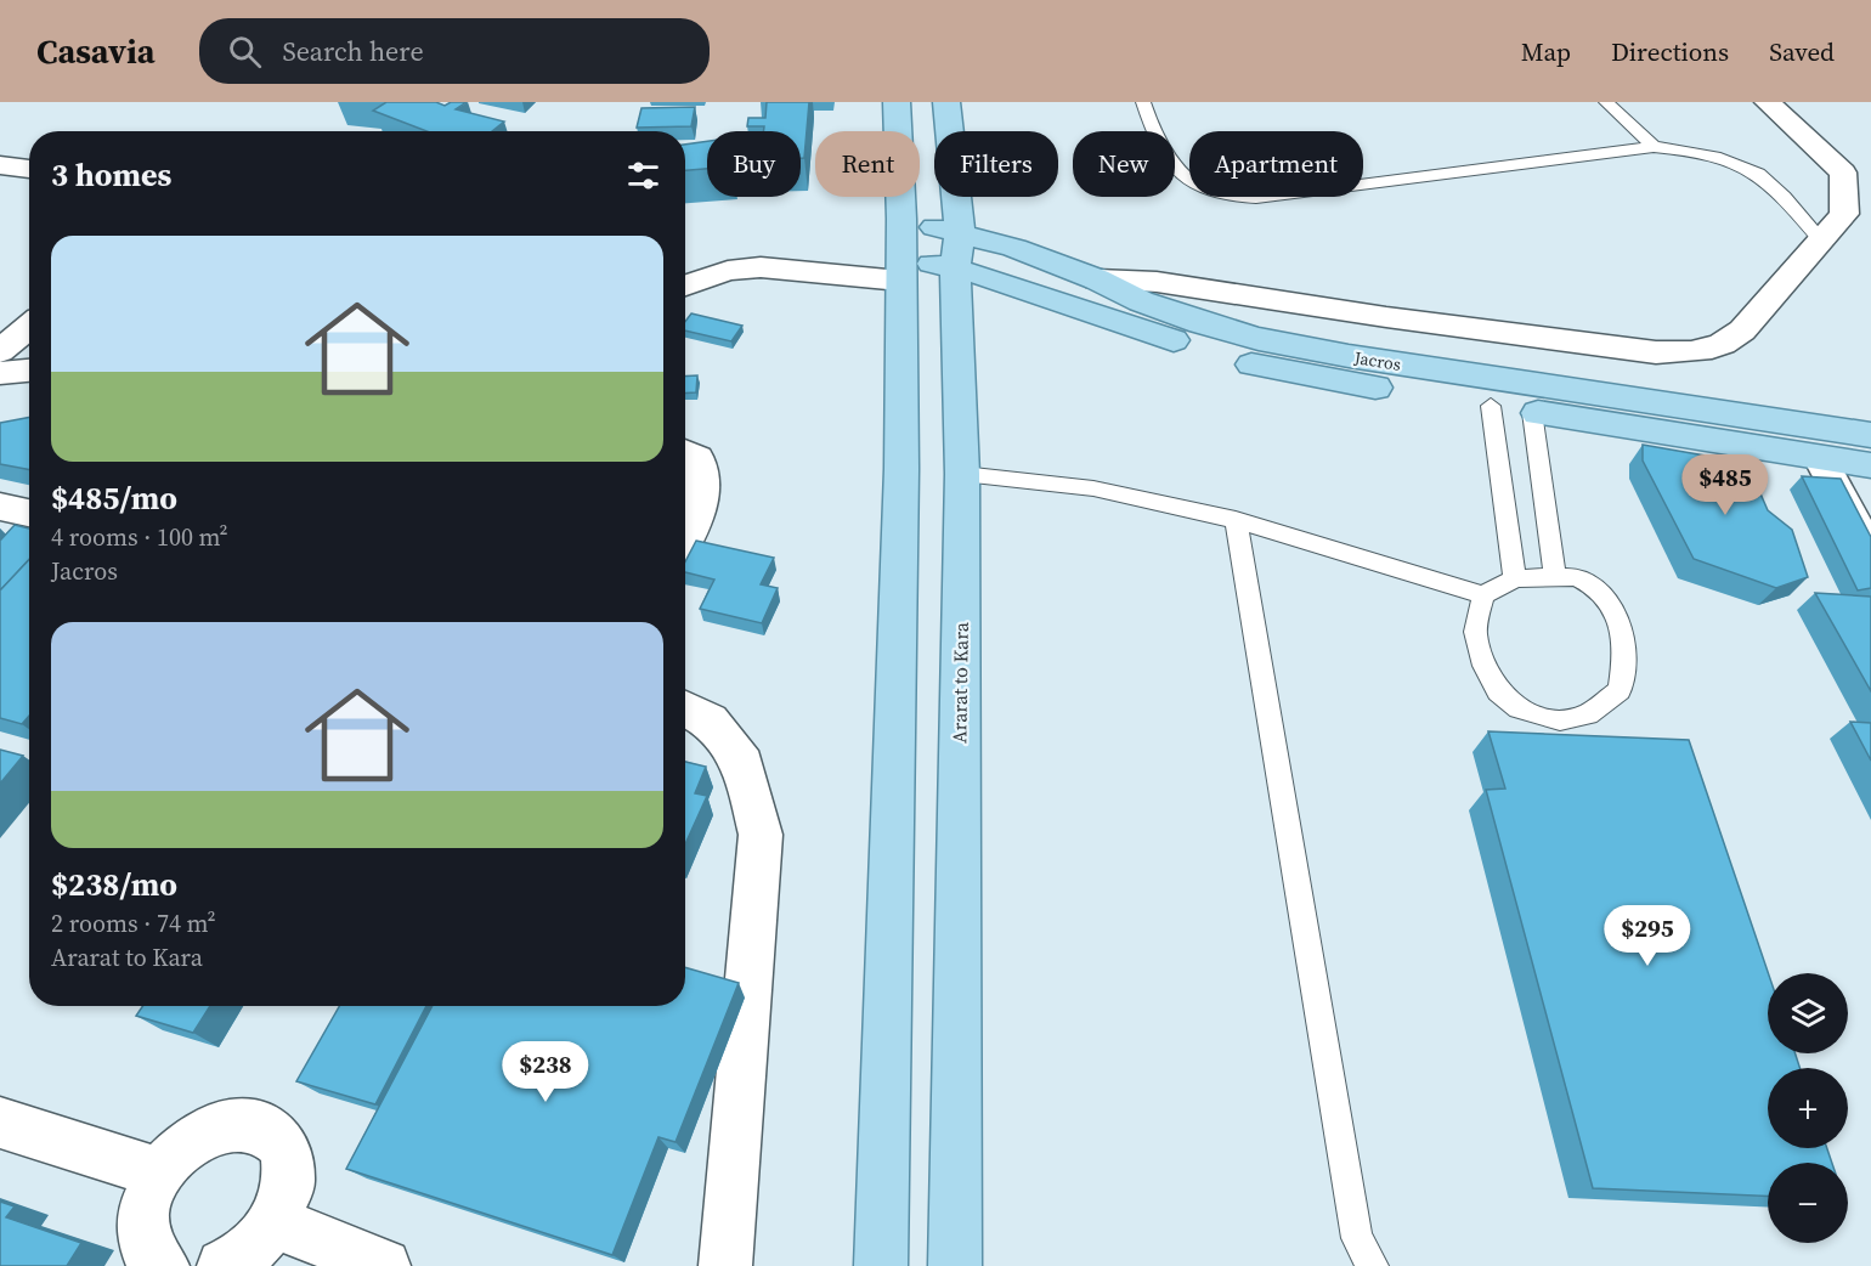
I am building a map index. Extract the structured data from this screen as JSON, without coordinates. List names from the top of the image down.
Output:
{
  "streets": {
    "main road": ["Jacros", "Ararat to Kara"]
  },
  "crossings": [
    ["Jacros", "Ararat to Kara"]
  ],
  "page": {
    "header": "Casavia",
    "search": "Search here",
    "nav": ["Map", "Directions", "Saved"],
    "chip": [
      "Buy",
      "Rent",
      "Filters",
      "New",
      "Apartment"
    ],
    "heading": "3 homes",
    "list": [
      {
        "name": "$485/mo",
        "note": "4 rooms · 100 m² · Jacros"
      },
      {
        "name": "$238/mo",
        "note": "2 rooms · 74 m² · Ararat to Kara"
      }
    ],
    "price": ["$485", "$295", "$238"],
    "map_buttons": ["+", "−"]
  }
}
